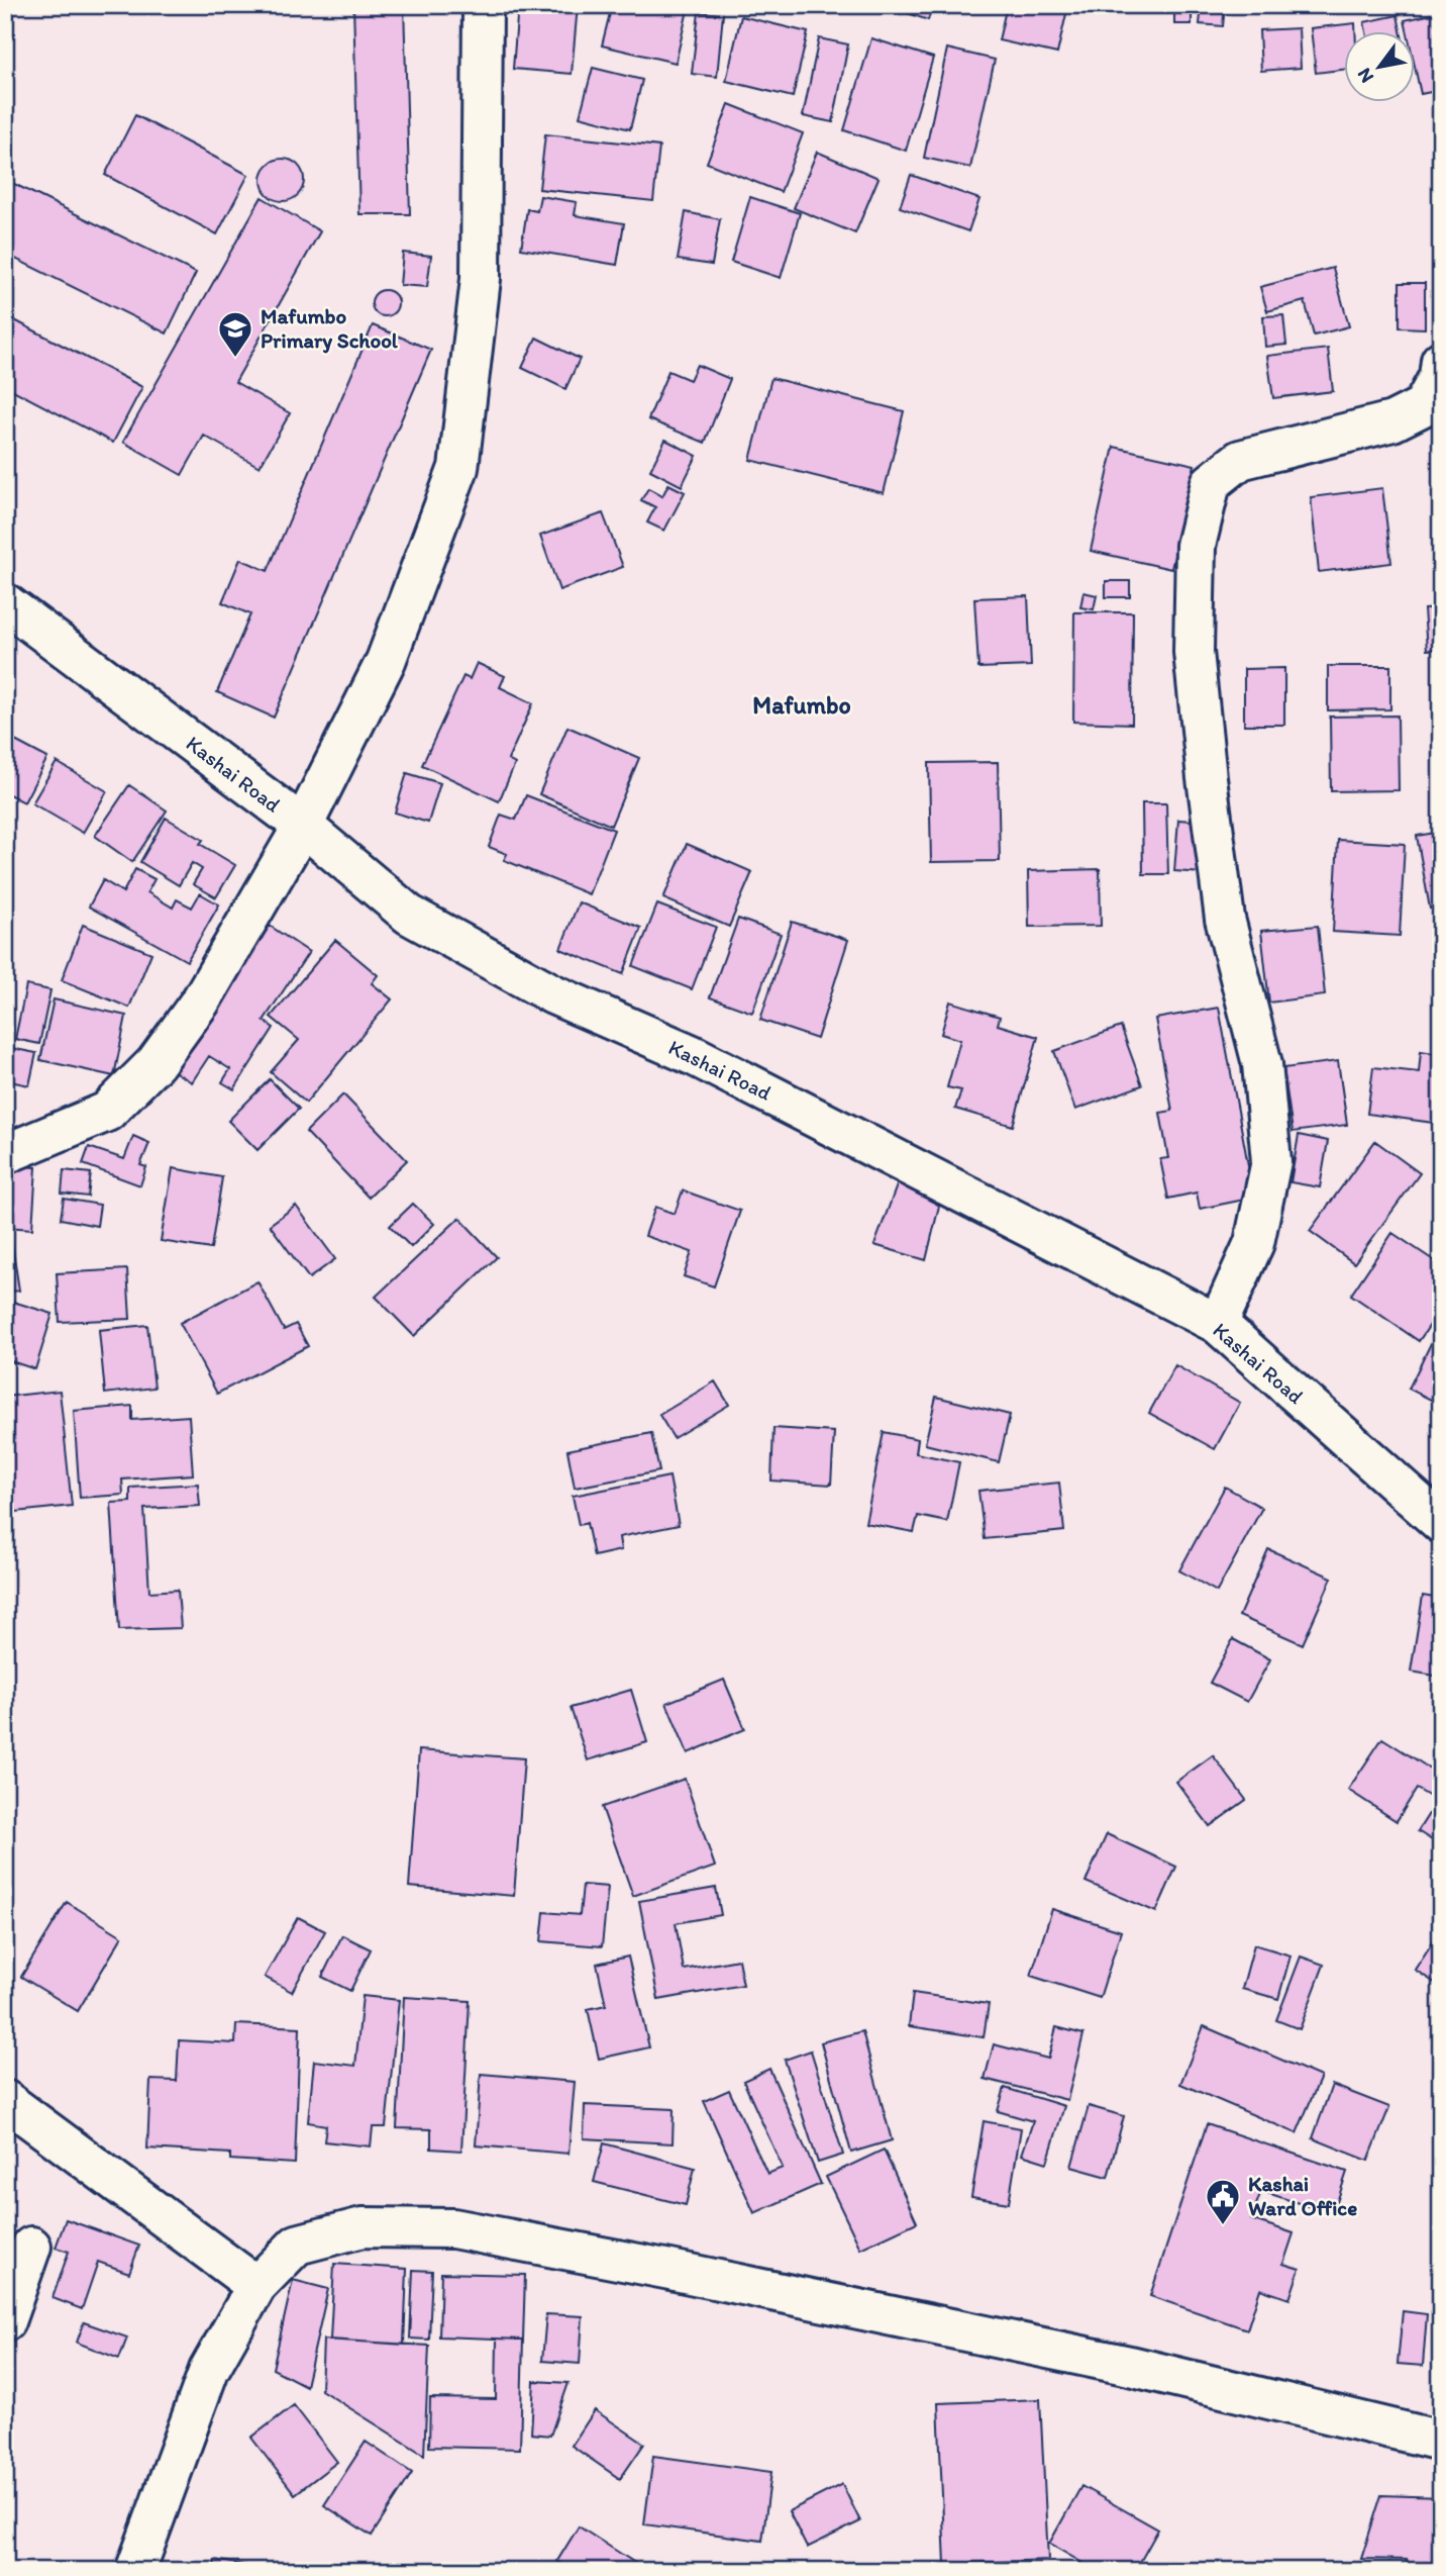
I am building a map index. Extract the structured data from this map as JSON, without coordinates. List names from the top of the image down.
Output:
{
  "streets": {
    "street": ["Kashai Road"]
  },
  "districts": ["Mafumbo"],
  "places": {
    "school or university": ["Mafumbo Primary School"],
    "public building": ["Kashai Ward Office"]
  },
  "north": "bottom left"
}
